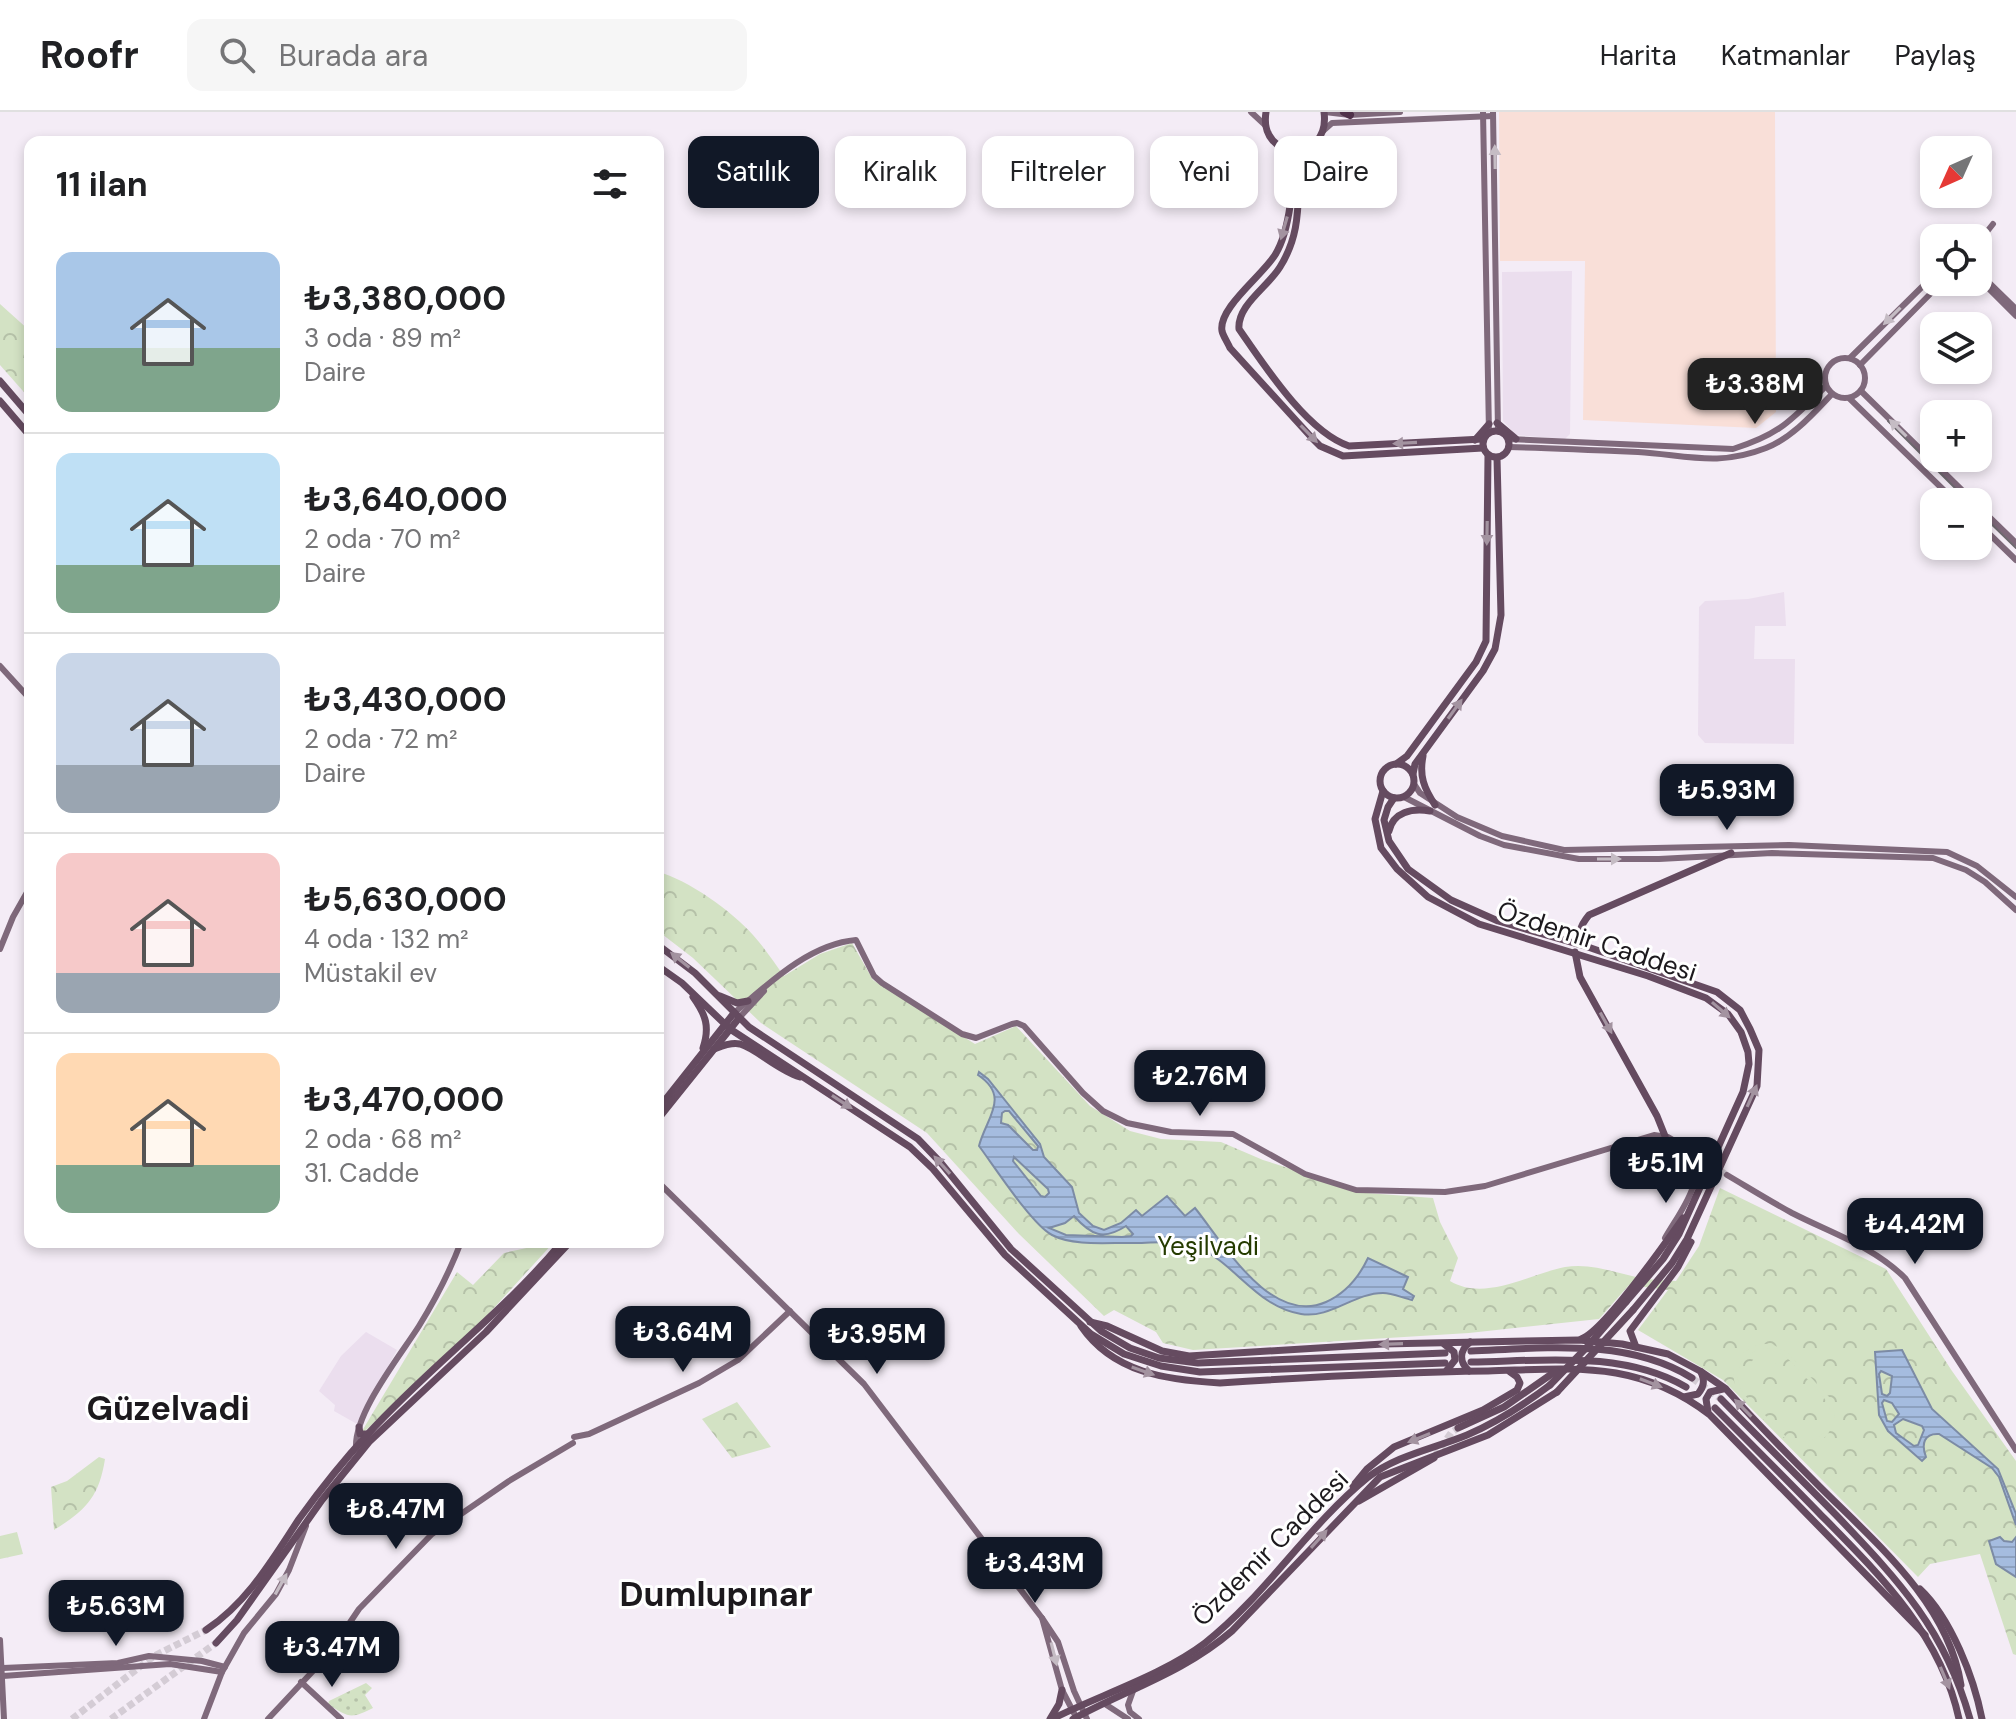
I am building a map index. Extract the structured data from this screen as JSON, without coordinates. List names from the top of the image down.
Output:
{
  "streets": {
    "main road": ["Özdemir Caddesi"]
  },
  "districts": ["Güzelvadi", "Dumlupınar"],
  "parks": ["Yeşilvadi"],
  "north": "bottom left",
  "page": {
    "header": "Roofr",
    "search": "Burada ara",
    "nav": ["Harita", "Katmanlar", "Paylaş"],
    "map_buttons": ["+", "−"],
    "chip": [
      "Satılık",
      "Kiralık",
      "Filtreler",
      "Yeni",
      "Daire"
    ],
    "heading": "11 ilan",
    "list": [
      {
        "name": "₺3,380,000",
        "note": "3 oda · 89 m² · Daire"
      },
      {
        "name": "₺3,640,000",
        "note": "2 oda · 70 m² · Daire"
      },
      {
        "name": "₺3,430,000",
        "note": "2 oda · 72 m² · Daire"
      },
      {
        "name": "₺5,630,000",
        "note": "4 oda · 132 m² · Müstakil ev"
      },
      {
        "name": "₺3,470,000",
        "note": "2 oda · 68 m² · 31. Cadde"
      }
    ],
    "price": [
      "₺3.38M",
      "₺5.93M",
      "₺2.76M",
      "₺5.1M",
      "₺4.42M",
      "₺3.64M",
      "₺3.95M",
      "₺8.47M",
      "₺3.43M",
      "₺5.63M",
      "₺3.47M"
    ]
  }
}
